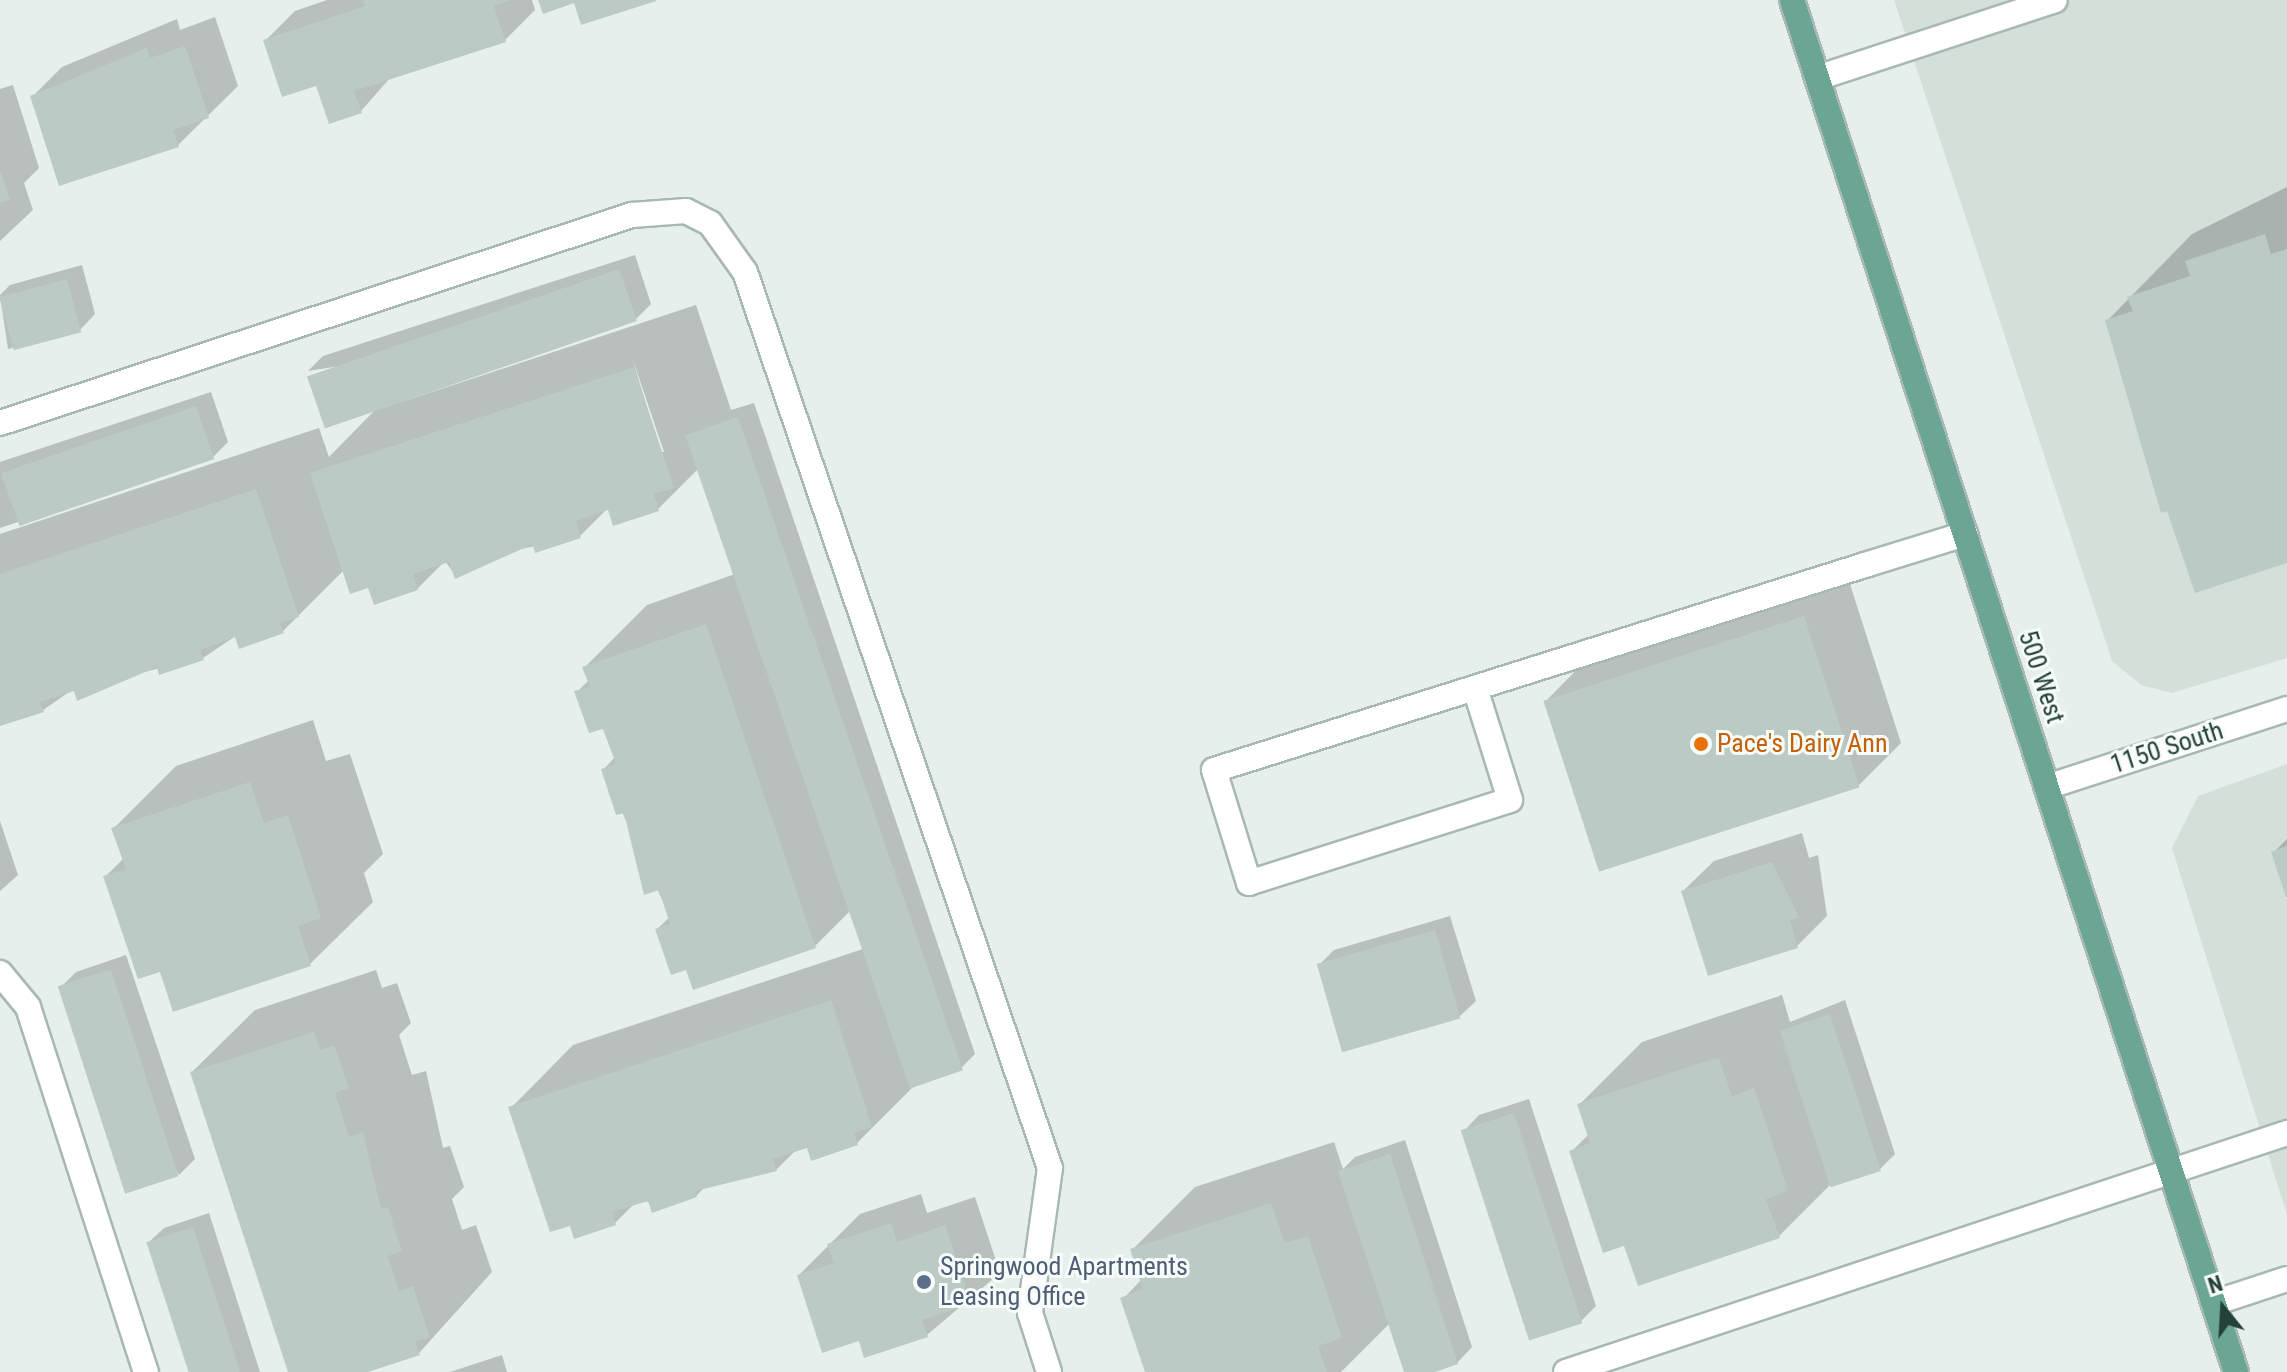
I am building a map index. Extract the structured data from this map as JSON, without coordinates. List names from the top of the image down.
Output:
{
  "streets": {
    "main road": ["500 West"],
    "street": ["1150 South"]
  },
  "crossings": [
    ["500 West", "1150 South"]
  ],
  "places": ["Pace's Dairy Ann", "Springwood Apartments Leasing Office"],
  "north": "top"
}
